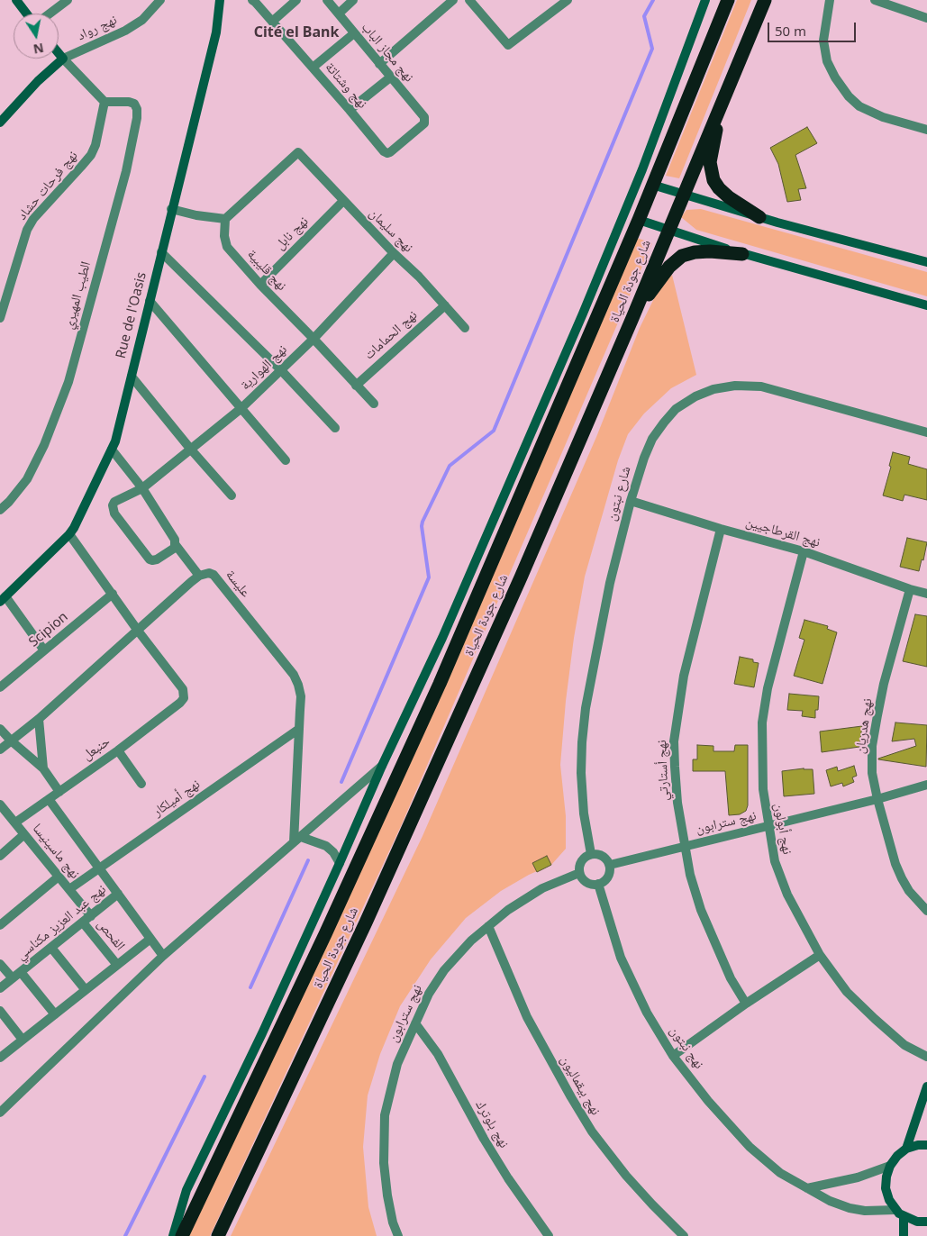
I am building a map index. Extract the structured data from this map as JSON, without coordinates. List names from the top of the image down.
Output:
{
  "streets": {
    "highway": ["شارع جودة الحياة"],
    "street": [
      "نهج رواد",
      "نهج مجاز الباب",
      "نهج وشتاتة",
      "نهج فرحات حشاد",
      "نهج سليمان",
      "نهج نابل",
      "نهج قليبية",
      "الطيب المهيري",
      "Rue de l'Oasis",
      "نهج الحمامات",
      "نهج الهوارية",
      "شارع نبتون",
      "نهج القرطاجيين",
      "عليسة",
      "Scipion",
      "نهج هدريان",
      "حنبعل",
      "نهج أستارتي",
      "نهج أميلكار",
      "نهج سترابون",
      "نهج أبولون",
      "نهج ماسينيسا",
      "نهج عبد العزيز مكناسي",
      "الفحص",
      "نهج نبتون",
      "نهج بيقماليون",
      "نهج بلوترك"
    ]
  },
  "crossings": [
    ["نهج مجاز الباب", "نهج وشتاتة"],
    ["نهج فرحات حشاد", "الطيب المهيري"],
    ["نهج سليمان", "نهج نابل"],
    ["نهج سليمان", "نهج قليبية"],
    ["نهج سليمان", "نهج الحمامات"],
    ["نهج سليمان", "نهج الهوارية"],
    ["نهج نابل", "نهج قليبية"],
    ["نهج قليبية", "نهج الحمامات"],
    ["نهج قليبية", "نهج الهوارية"],
    ["شارع نبتون", "نهج القرطاجيين"],
    ["شارع نبتون", "نهج سترابون"],
    ["شارع نبتون", "نهج نبتون"],
    ["نهج القرطاجيين", "نهج هدريان"],
    ["نهج القرطاجيين", "نهج أستارتي"],
    ["نهج القرطاجيين", "نهج أبولون"],
    ["عليسة", "نهج أميلكار"],
    ["نهج هدريان", "نهج سترابون"],
    ["حنبعل", "نهج ماسينيسا"],
    ["نهج أستارتي", "نهج سترابون"],
    ["نهج أميلكار", "نهج ماسينيسا"],
    ["نهج سترابون", "نهج أبولون"],
    ["نهج سترابون", "نهج نبتون"],
    ["نهج سترابون", "نهج بيقماليون"],
    ["نهج سترابون", "نهج بلوترك"],
    ["نهج ماسينيسا", "نهج عبد العزيز مكناسي"],
    ["نهج عبد العزيز مكناسي", "الفحص"]
  ],
  "districts": ["Cité el Bank"],
  "scale_bar": "50 m",
  "north": "bottom"
}
